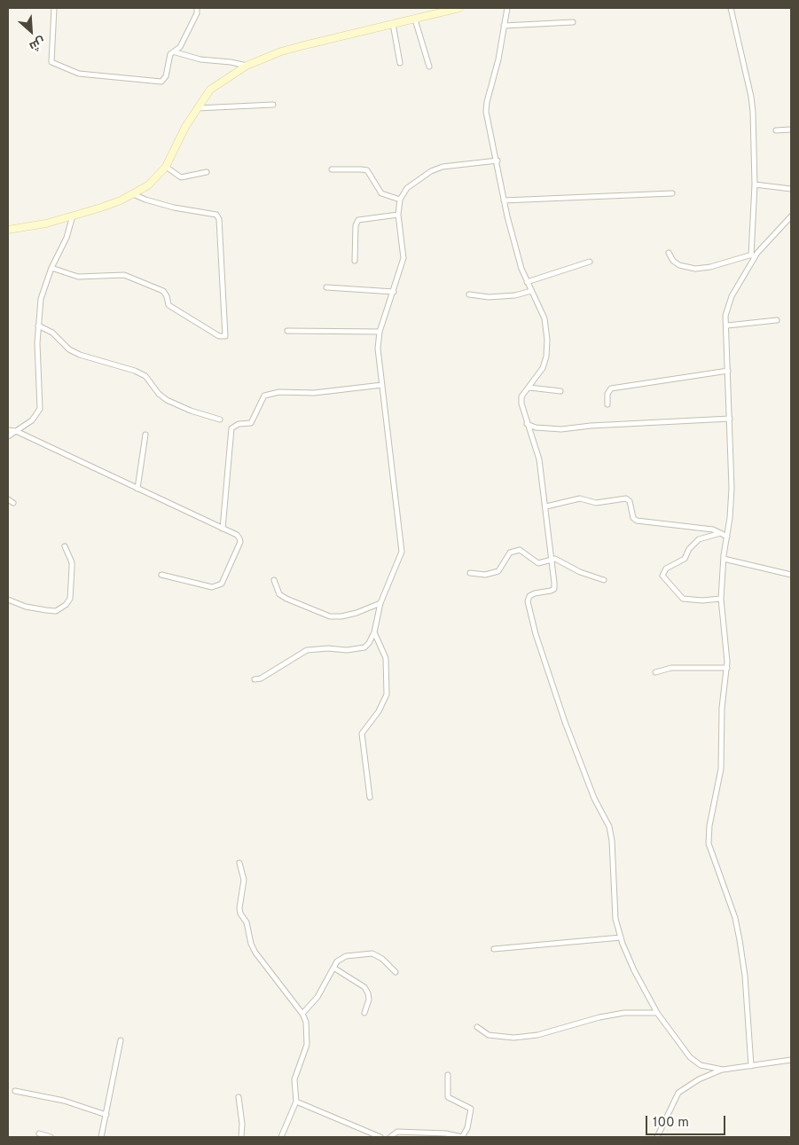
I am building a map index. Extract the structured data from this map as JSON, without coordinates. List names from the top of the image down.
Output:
{
  "scale_bar": "100 m",
  "north": "bottom right"
}
